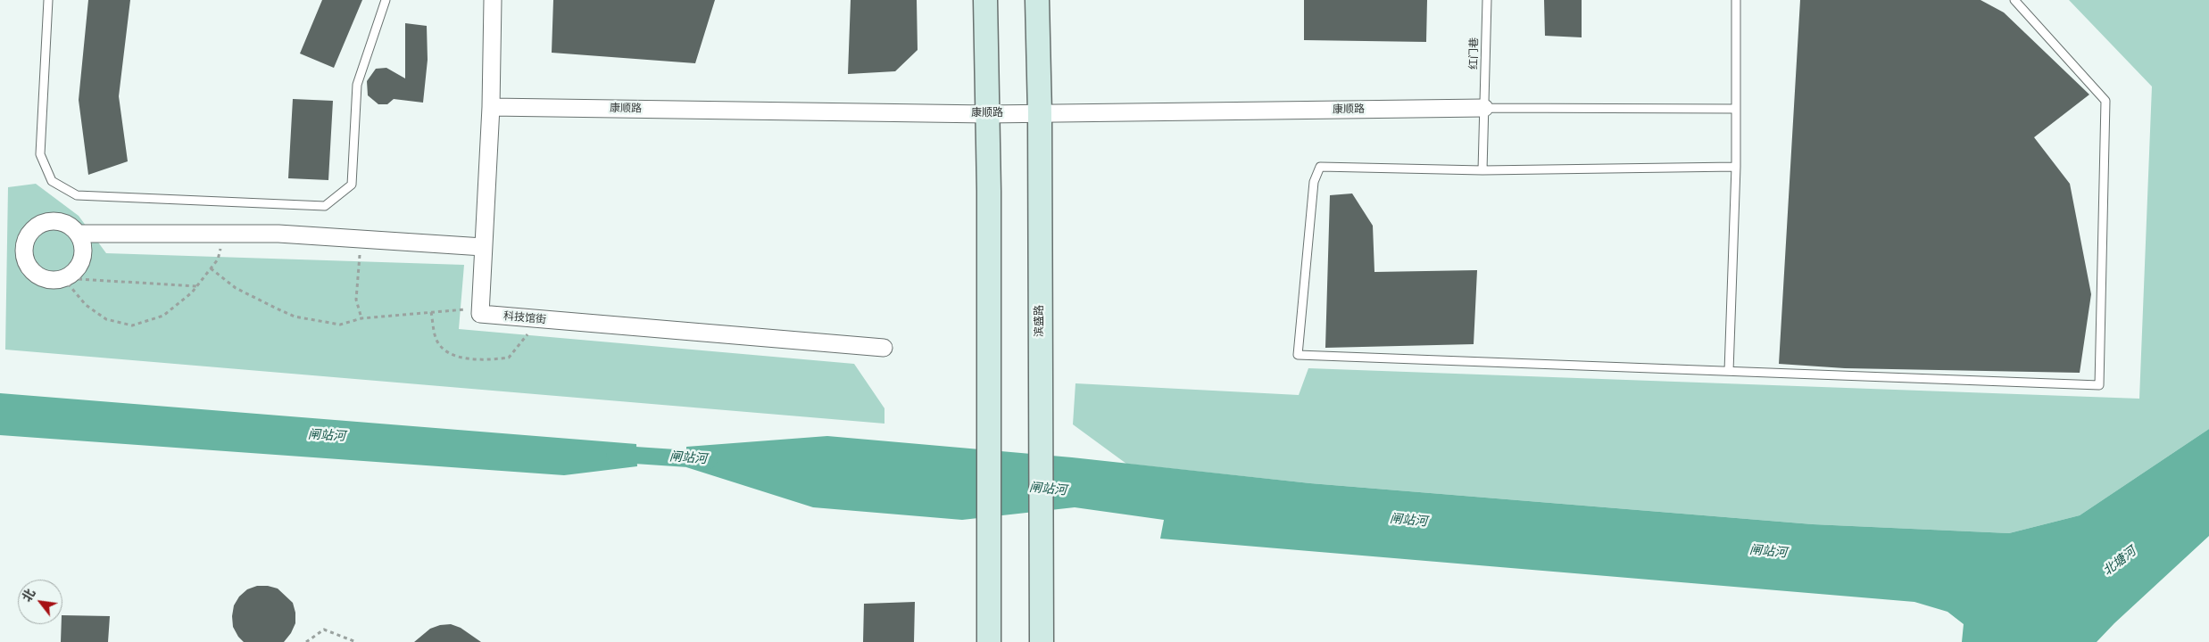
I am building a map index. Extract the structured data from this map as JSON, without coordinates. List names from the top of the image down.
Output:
{
  "streets": {
    "main road": ["滨盛路"],
    "street": ["康顺路", "科技馆街"],
    "lane": ["红门巷"]
  },
  "crossings": [
    ["红门巷", "康顺路"],
    ["康顺路", "滨盛路"]
  ],
  "water": ["闸站河", "北塘河"],
  "north": "top left"
}
